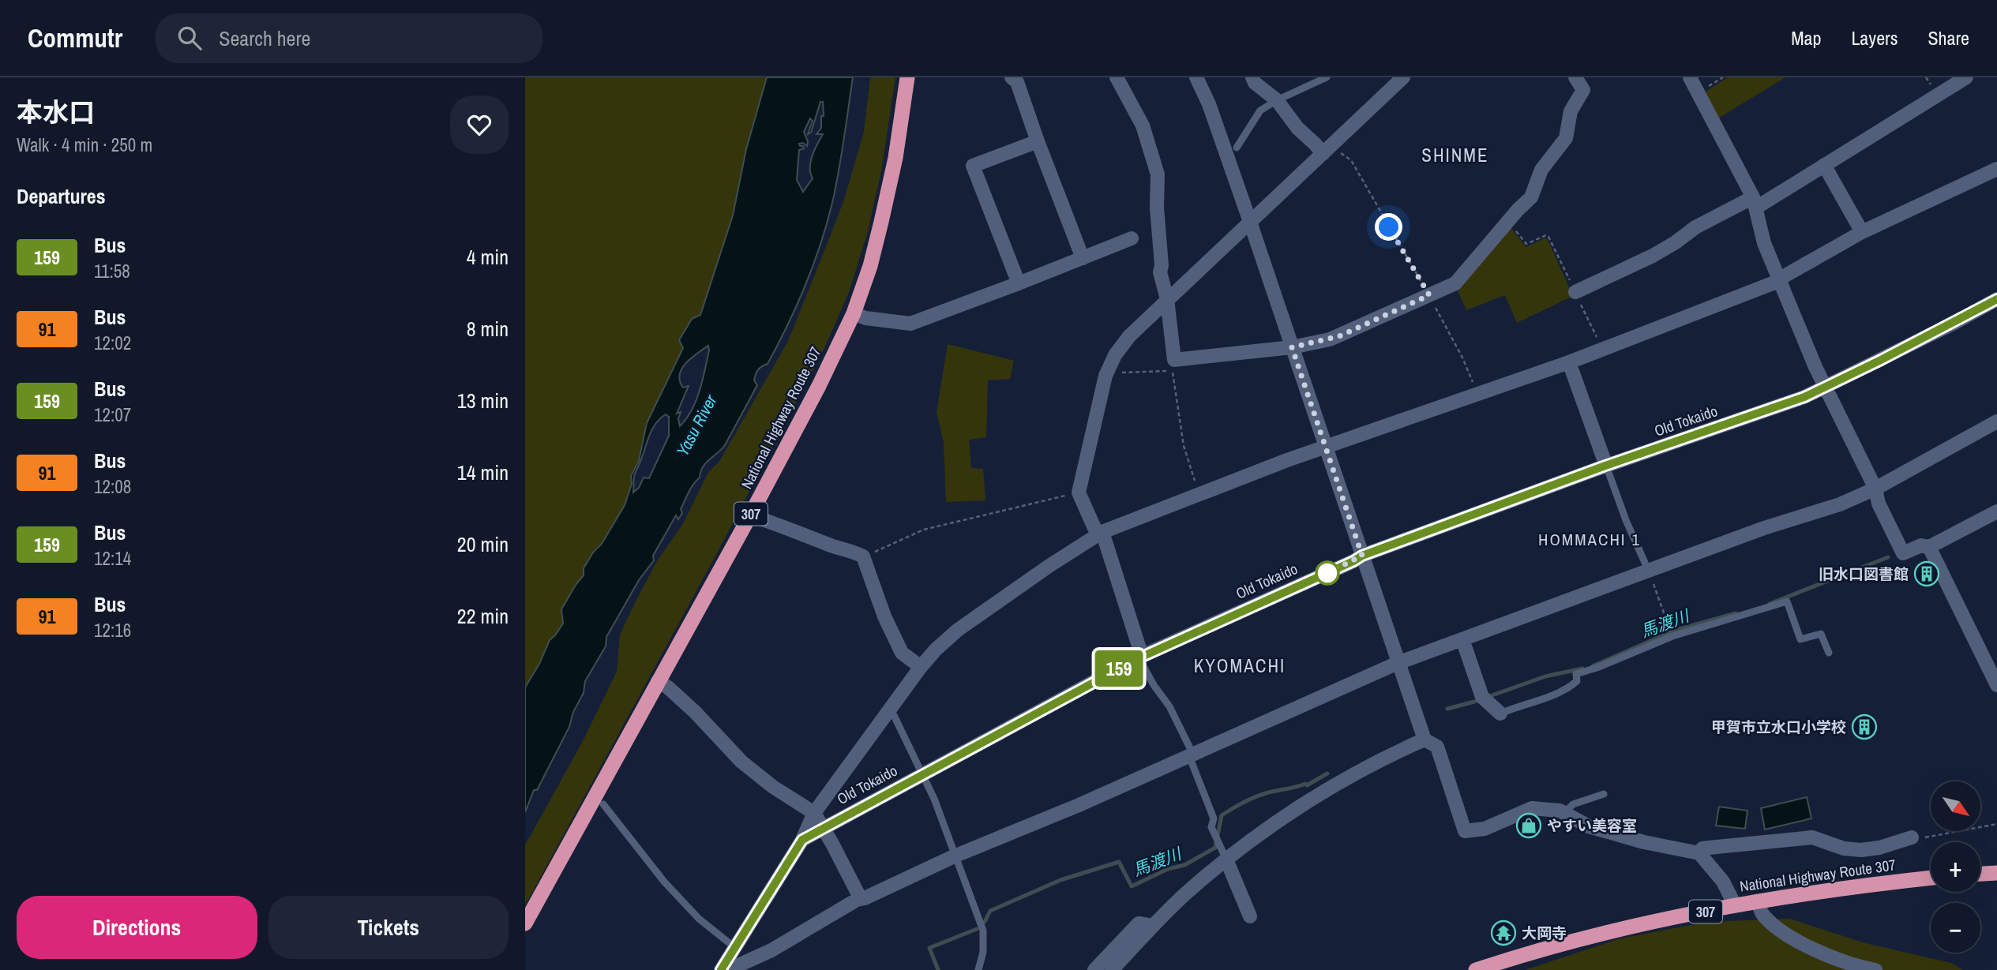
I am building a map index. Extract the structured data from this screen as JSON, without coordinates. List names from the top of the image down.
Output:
{
  "streets": {
    "highway": ["National Highway Route 307", "307"],
    "street": ["Old Tokaido"]
  },
  "districts": ["SHINME", "HOMMACHI 1", "KYOMACHI"],
  "water": ["Yasu River", "馬渡川"],
  "places": {
    "building": ["旧水口図書館", "甲賀市立水口小学校"],
    "shop": ["やすい美容室"],
    "temple": ["大岡寺"]
  },
  "lines": ["bus line 159"],
  "north": "bottom right",
  "page": {
    "header": "Commutr",
    "search": "Search here",
    "nav": ["Map", "Layers", "Share"],
    "heading": [
      ["本水口", "Walk · 4 min · 250 m"],
      "Departures"
    ],
    "on_map": "159",
    "list": [
      {
        "mark": "159",
        "name": "Bus",
        "note": "11:58",
        "value": "4 min"
      },
      {
        "mark": "91",
        "name": "Bus",
        "note": "12:02",
        "value": "8 min"
      },
      {
        "mark": "159",
        "name": "Bus",
        "note": "12:07",
        "value": "13 min"
      },
      {
        "mark": "91",
        "name": "Bus",
        "note": "12:08",
        "value": "14 min"
      },
      {
        "mark": "159",
        "name": "Bus",
        "note": "12:14",
        "value": "20 min"
      },
      {
        "mark": "91",
        "name": "Bus",
        "note": "12:16",
        "value": "22 min"
      }
    ],
    "map_buttons": ["+", "−"],
    "buttons": ["Directions", "Tickets"]
  }
}
